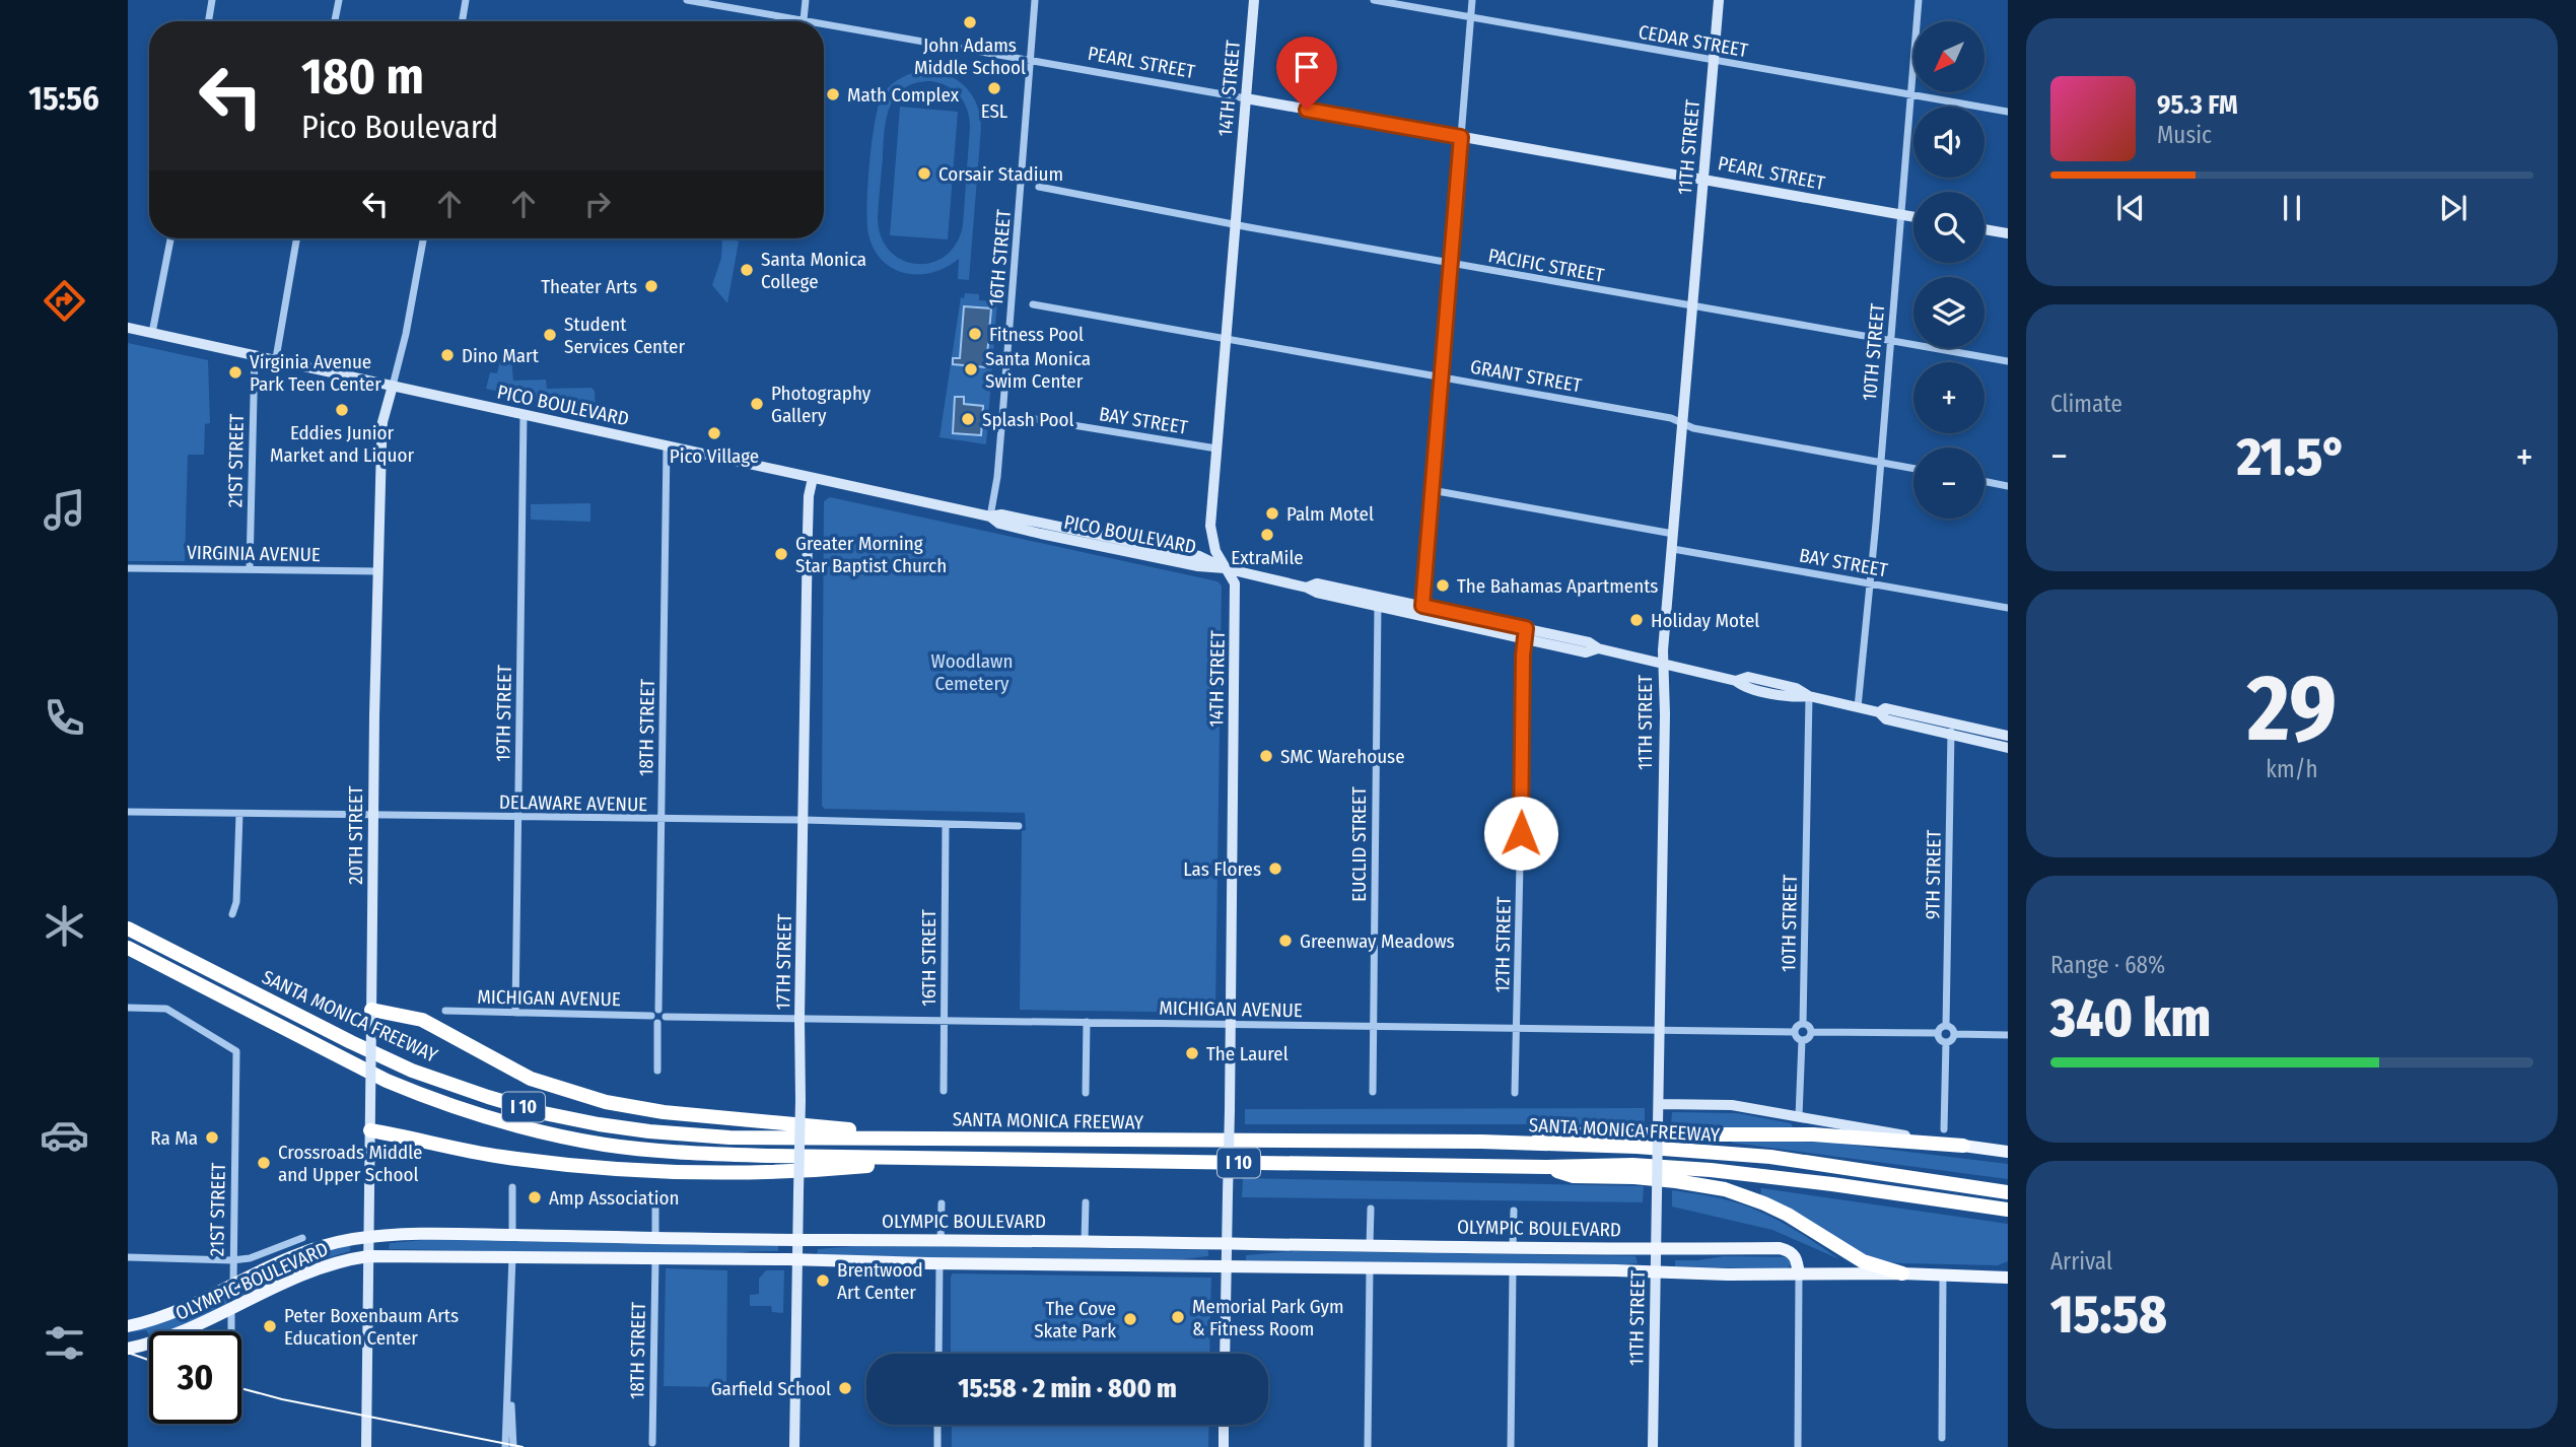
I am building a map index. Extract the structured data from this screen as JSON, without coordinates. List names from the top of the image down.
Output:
{
  "streets": {
    "highway": ["SANTA MONICA FREEWAY", "I 10"],
    "main road": ["OLYMPIC BOULEVARD"],
    "street": [
      "CEDAR STREET",
      "PEARL STREET",
      "14TH STREET",
      "11TH STREET",
      "16TH STREET",
      "PACIFIC STREET",
      "10TH STREET",
      "GRANT STREET",
      "PICO BOULEVARD",
      "BAY STREET",
      "21ST STREET",
      "VIRGINIA AVENUE",
      "19TH STREET",
      "18TH STREET",
      "DELAWARE AVENUE",
      "20TH STREET",
      "EUCLID STREET",
      "9TH STREET",
      "12TH STREET",
      "17TH STREET",
      "MICHIGAN AVENUE"
    ]
  },
  "crossings": [
    ["CEDAR STREET", "11TH STREET"],
    ["CEDAR STREET", "10TH STREET"],
    ["PEARL STREET", "14TH STREET"],
    ["PEARL STREET", "11TH STREET"],
    ["PEARL STREET", "16TH STREET"],
    ["PEARL STREET", "10TH STREET"],
    ["14TH STREET", "PACIFIC STREET"],
    ["14TH STREET", "GRANT STREET"],
    ["14TH STREET", "PICO BOULEVARD"],
    ["14TH STREET", "BAY STREET"],
    ["14TH STREET", "MICHIGAN AVENUE"],
    ["14TH STREET", "OLYMPIC BOULEVARD"],
    ["11TH STREET", "PACIFIC STREET"],
    ["11TH STREET", "GRANT STREET"],
    ["11TH STREET", "PICO BOULEVARD"],
    ["11TH STREET", "BAY STREET"],
    ["11TH STREET", "MICHIGAN AVENUE"],
    ["11TH STREET", "OLYMPIC BOULEVARD"],
    ["16TH STREET", "PICO BOULEVARD"],
    ["16TH STREET", "DELAWARE AVENUE"],
    ["16TH STREET", "MICHIGAN AVENUE"],
    ["PACIFIC STREET", "10TH STREET"],
    ["10TH STREET", "GRANT STREET"],
    ["10TH STREET", "PICO BOULEVARD"],
    ["10TH STREET", "BAY STREET"],
    ["10TH STREET", "MICHIGAN AVENUE"],
    ["PICO BOULEVARD", "21ST STREET"],
    ["PICO BOULEVARD", "19TH STREET"],
    ["PICO BOULEVARD", "18TH STREET"],
    ["PICO BOULEVARD", "20TH STREET"],
    ["PICO BOULEVARD", "EUCLID STREET"],
    ["PICO BOULEVARD", "9TH STREET"],
    ["PICO BOULEVARD", "12TH STREET"],
    ["PICO BOULEVARD", "17TH STREET"],
    ["21ST STREET", "VIRGINIA AVENUE"],
    ["21ST STREET", "OLYMPIC BOULEVARD"],
    ["VIRGINIA AVENUE", "20TH STREET"],
    ["19TH STREET", "DELAWARE AVENUE"],
    ["19TH STREET", "MICHIGAN AVENUE"],
    ["18TH STREET", "DELAWARE AVENUE"],
    ["18TH STREET", "MICHIGAN AVENUE"],
    ["18TH STREET", "OLYMPIC BOULEVARD"],
    ["DELAWARE AVENUE", "20TH STREET"],
    ["DELAWARE AVENUE", "17TH STREET"],
    ["20TH STREET", "OLYMPIC BOULEVARD"],
    ["EUCLID STREET", "MICHIGAN AVENUE"],
    ["12TH STREET", "MICHIGAN AVENUE"],
    ["17TH STREET", "MICHIGAN AVENUE"],
    ["17TH STREET", "OLYMPIC BOULEVARD"]
  ],
  "parks": ["Woodlawn Cemetery"],
  "places": [
    "John Adams Middle School",
    "ESL",
    "Math Complex",
    "Corsair Stadium",
    "Santa Monica College",
    "Theater Arts",
    "Fitness Pool",
    "Student Services Center",
    "Dino Mart",
    "Santa Monica Swim Center",
    "Virginia Avenue Park Teen Center",
    "Photography Gallery",
    "Eddies Junior Market and Liquor",
    "Splash Pool",
    "Pico Village",
    "Palm Motel",
    "ExtraMile",
    "Greater Morning Star Baptist Church",
    "The Bahamas Apartments",
    "Holiday Motel",
    "SMC Warehouse",
    "Las Flores",
    "Greenway Meadows",
    "The Laurel",
    "Ra Ma",
    "Crossroads Middle and Upper School",
    "Amp Association",
    "Brentwood Art Center",
    "Memorial Park Gym & Fitness Room",
    "The Cove Skate Park",
    "Peter Boxenbaum Arts Education Center",
    "Garfield School"
  ],
  "north": "bottom left",
  "page": {
    "tabs": "15:56",
    "map_buttons": ["+", "−"],
    "turn": ["180 m", "Pico Boulevard"],
    "song": ["95.3 FM", "Music"],
    "tile": [
      "Climate",
      ["29", "km/h"],
      ["Range · 68%", "340 km"],
      ["Arrival", "15:58"]
    ],
    "heat": ["−", "21.5°", "+"],
    "limit": "30",
    "trip": "15:58 · 2 min · 800 m"
  }
}
